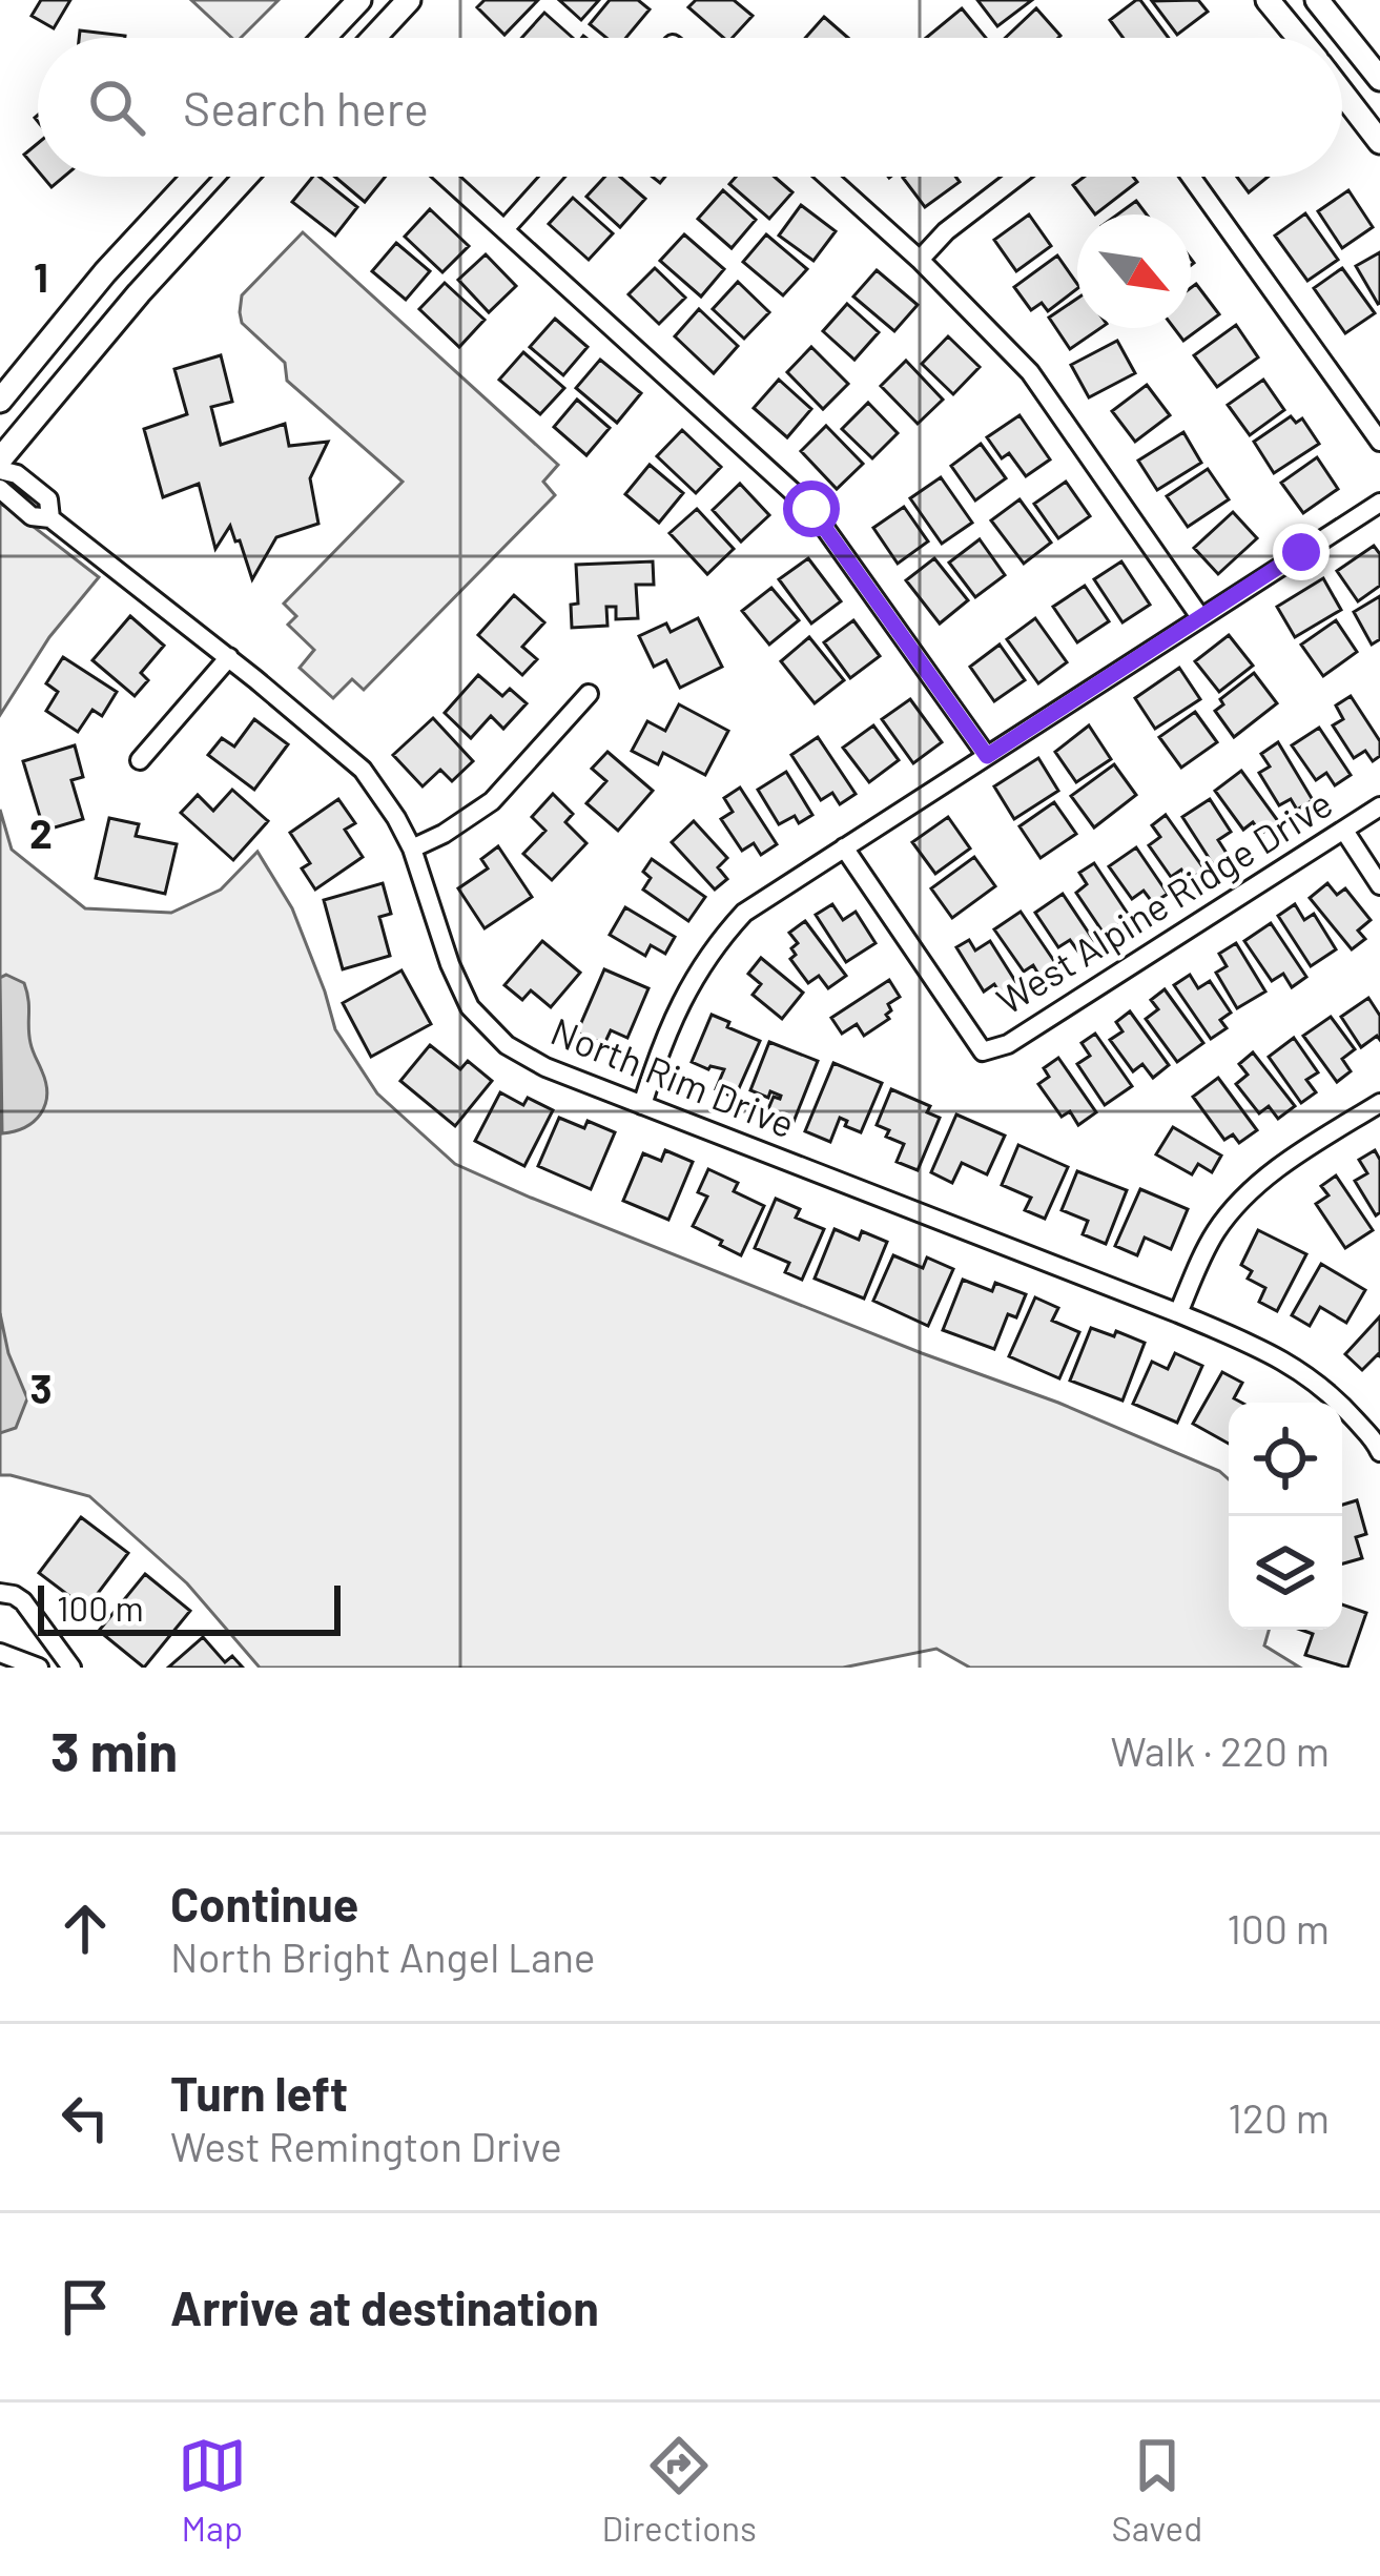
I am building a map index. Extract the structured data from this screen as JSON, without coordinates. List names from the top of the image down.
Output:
{
  "streets": {
    "street": ["West Alpine Ridge Drive", "North Rim Drive"]
  },
  "scale_bar": "100 m",
  "north": "bottom right",
  "page": {
    "search": "Search here",
    "scale": "100 m",
    "heading": ["3 min", "Walk · 220 m"],
    "list": [
      ["Continue", "North Bright Angel Lane", "100 m"],
      ["Turn left", "West Remington Drive", "120 m"],
      "Arrive at destination"
    ],
    "nav": ["Map", "Directions", "Saved"]
  },
  "grid": {
    "rows": ["1", "2", "3"]
  }
}
